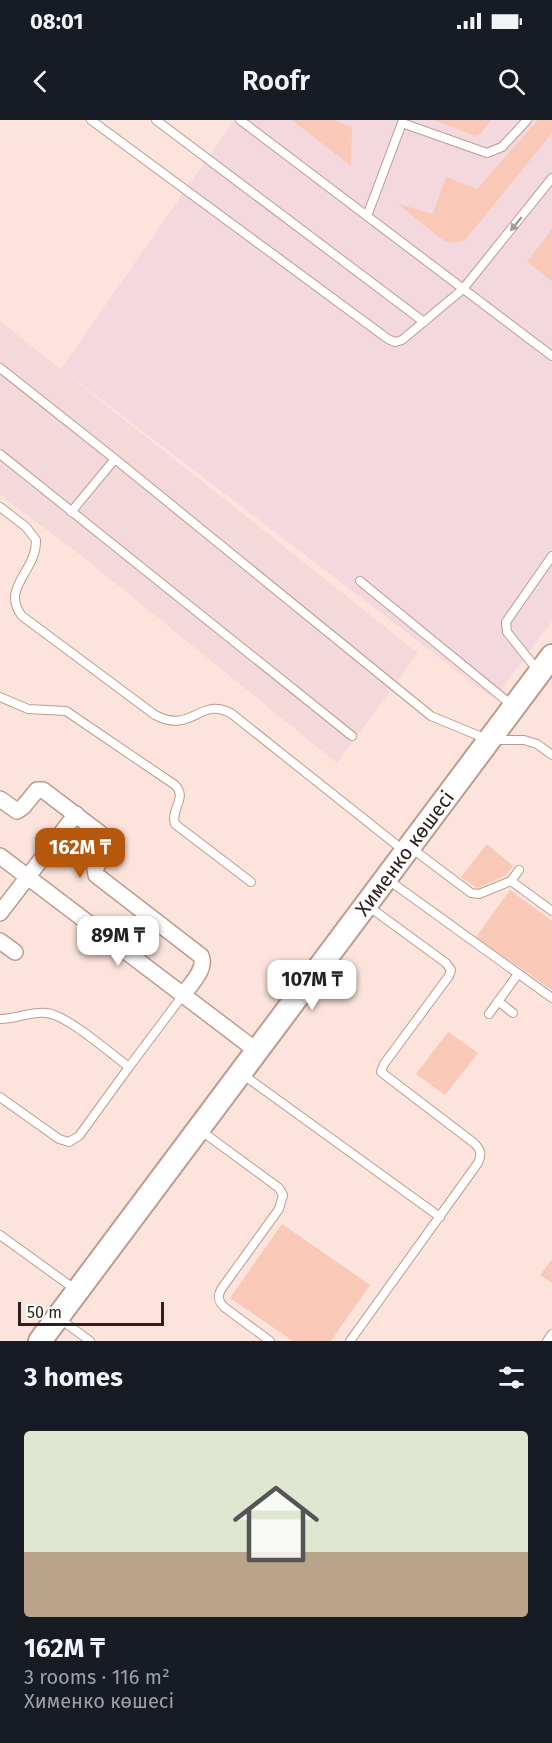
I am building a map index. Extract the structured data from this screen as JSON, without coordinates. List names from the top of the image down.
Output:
{
  "streets": {
    "main road": ["Хименко көшесі"]
  },
  "scale_bar": "50 m",
  "page": {
    "status": "08:01",
    "header": "Roofr",
    "price": ["162M ₸", "89M ₸", "107M ₸"],
    "scale": "50 m",
    "heading": "3 homes",
    "list": [
      {
        "name": "162M ₸",
        "note": "3 rooms · 116 m² · Хименко көшесі"
      }
    ]
  }
}
